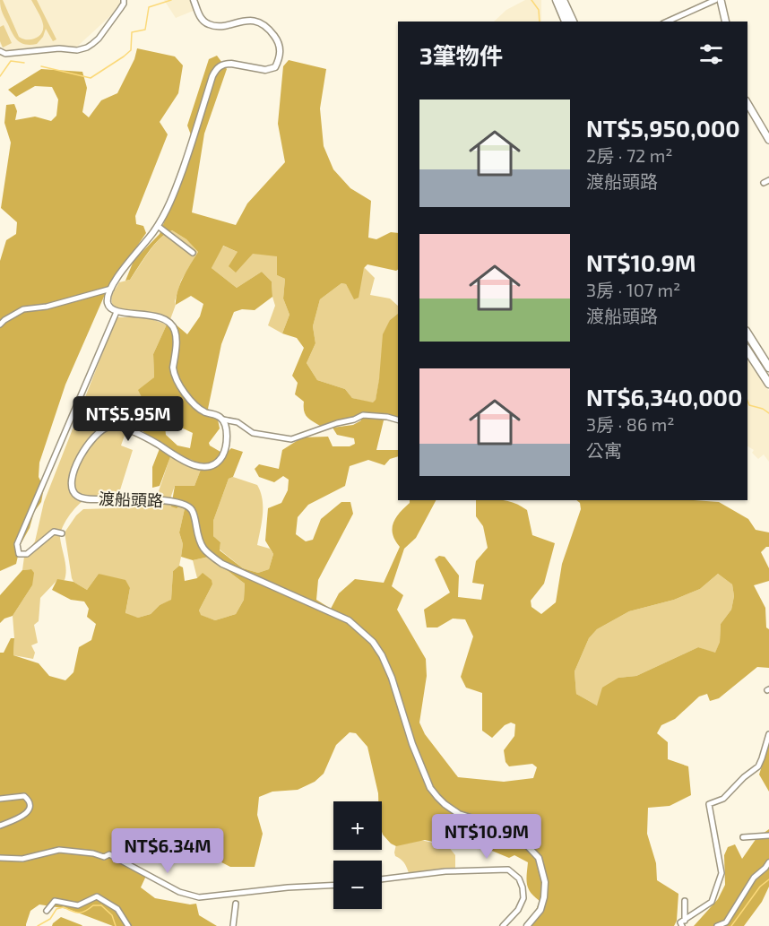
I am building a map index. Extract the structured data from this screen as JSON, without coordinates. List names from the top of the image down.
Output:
{
  "streets": {
    "street": ["渡船頭路"]
  },
  "page": {
    "heading": "3筆物件",
    "list": [
      {
        "name": "NT$5,950,000",
        "note": "2房 · 72 m² · 渡船頭路"
      },
      {
        "name": "NT$10.9M",
        "note": "3房 · 107 m² · 渡船頭路"
      },
      {
        "name": "NT$6,340,000",
        "note": "3房 · 86 m² · 公寓"
      }
    ],
    "price": ["NT$5.95M", "NT$10.9M", "NT$6.34M"],
    "map_buttons": ["+", "−"]
  }
}
